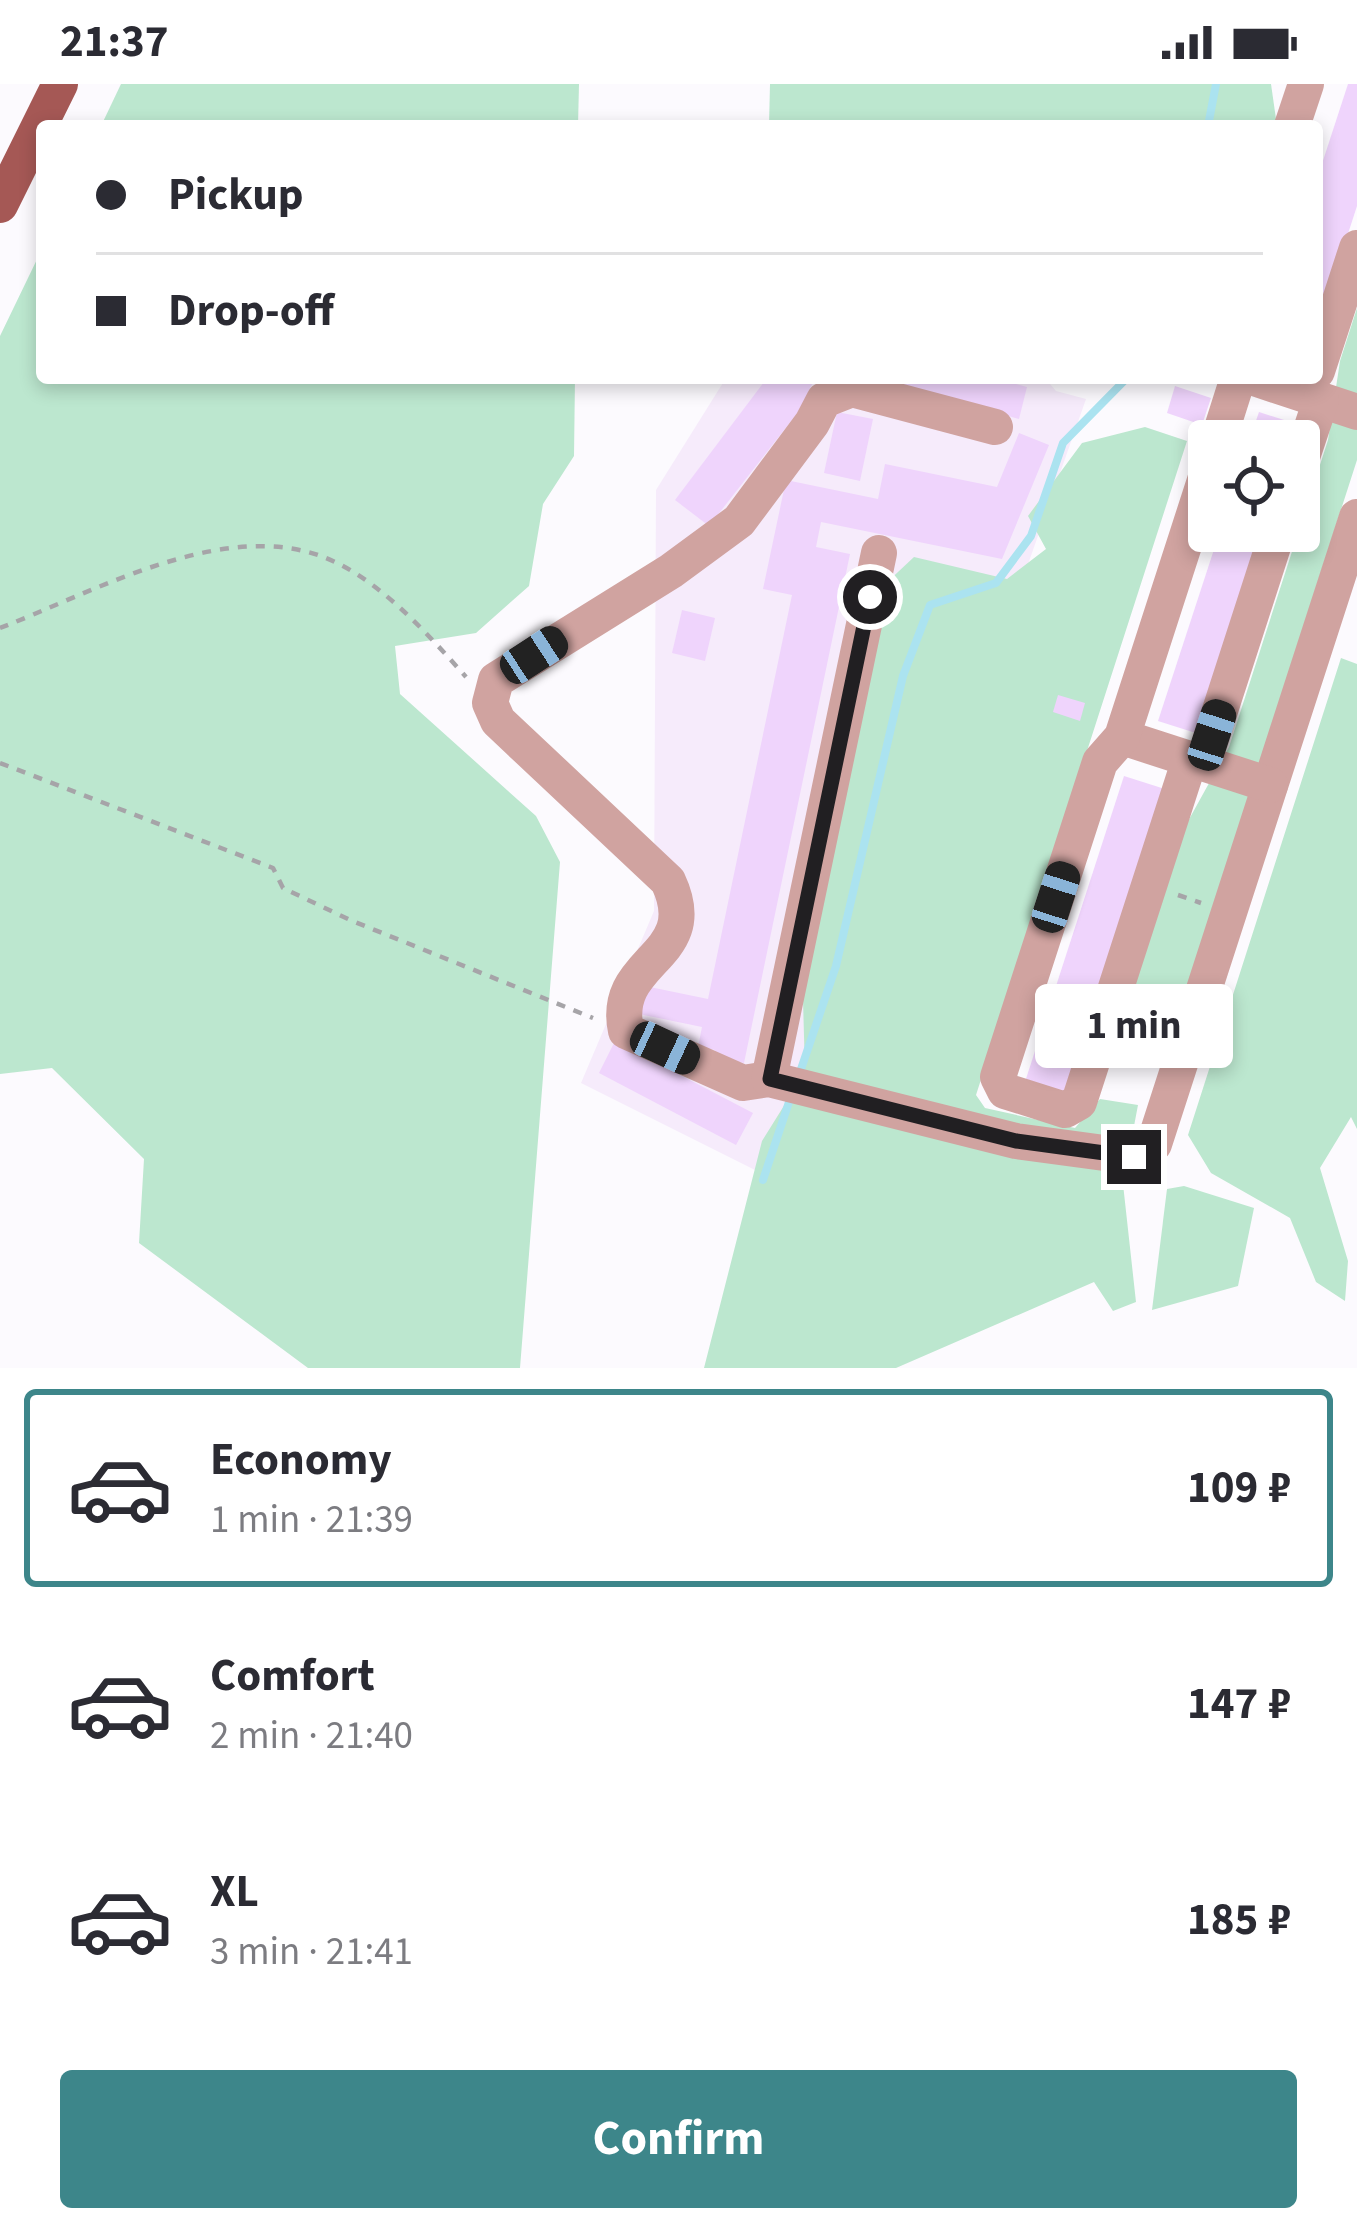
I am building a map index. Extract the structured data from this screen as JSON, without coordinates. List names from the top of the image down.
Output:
{
  "page": {
    "status": "21:37",
    "banner": ["Pickup", "Drop-off"],
    "bubble": "1 min",
    "list": [
      {
        "name": "Economy",
        "note": "1 min · 21:39",
        "value": "109 ₽"
      },
      {
        "name": "Comfort",
        "note": "2 min · 21:40",
        "value": "147 ₽"
      },
      {
        "name": "XL",
        "note": "3 min · 21:41",
        "value": "185 ₽"
      }
    ],
    "buttons": "Confirm"
  }
}
